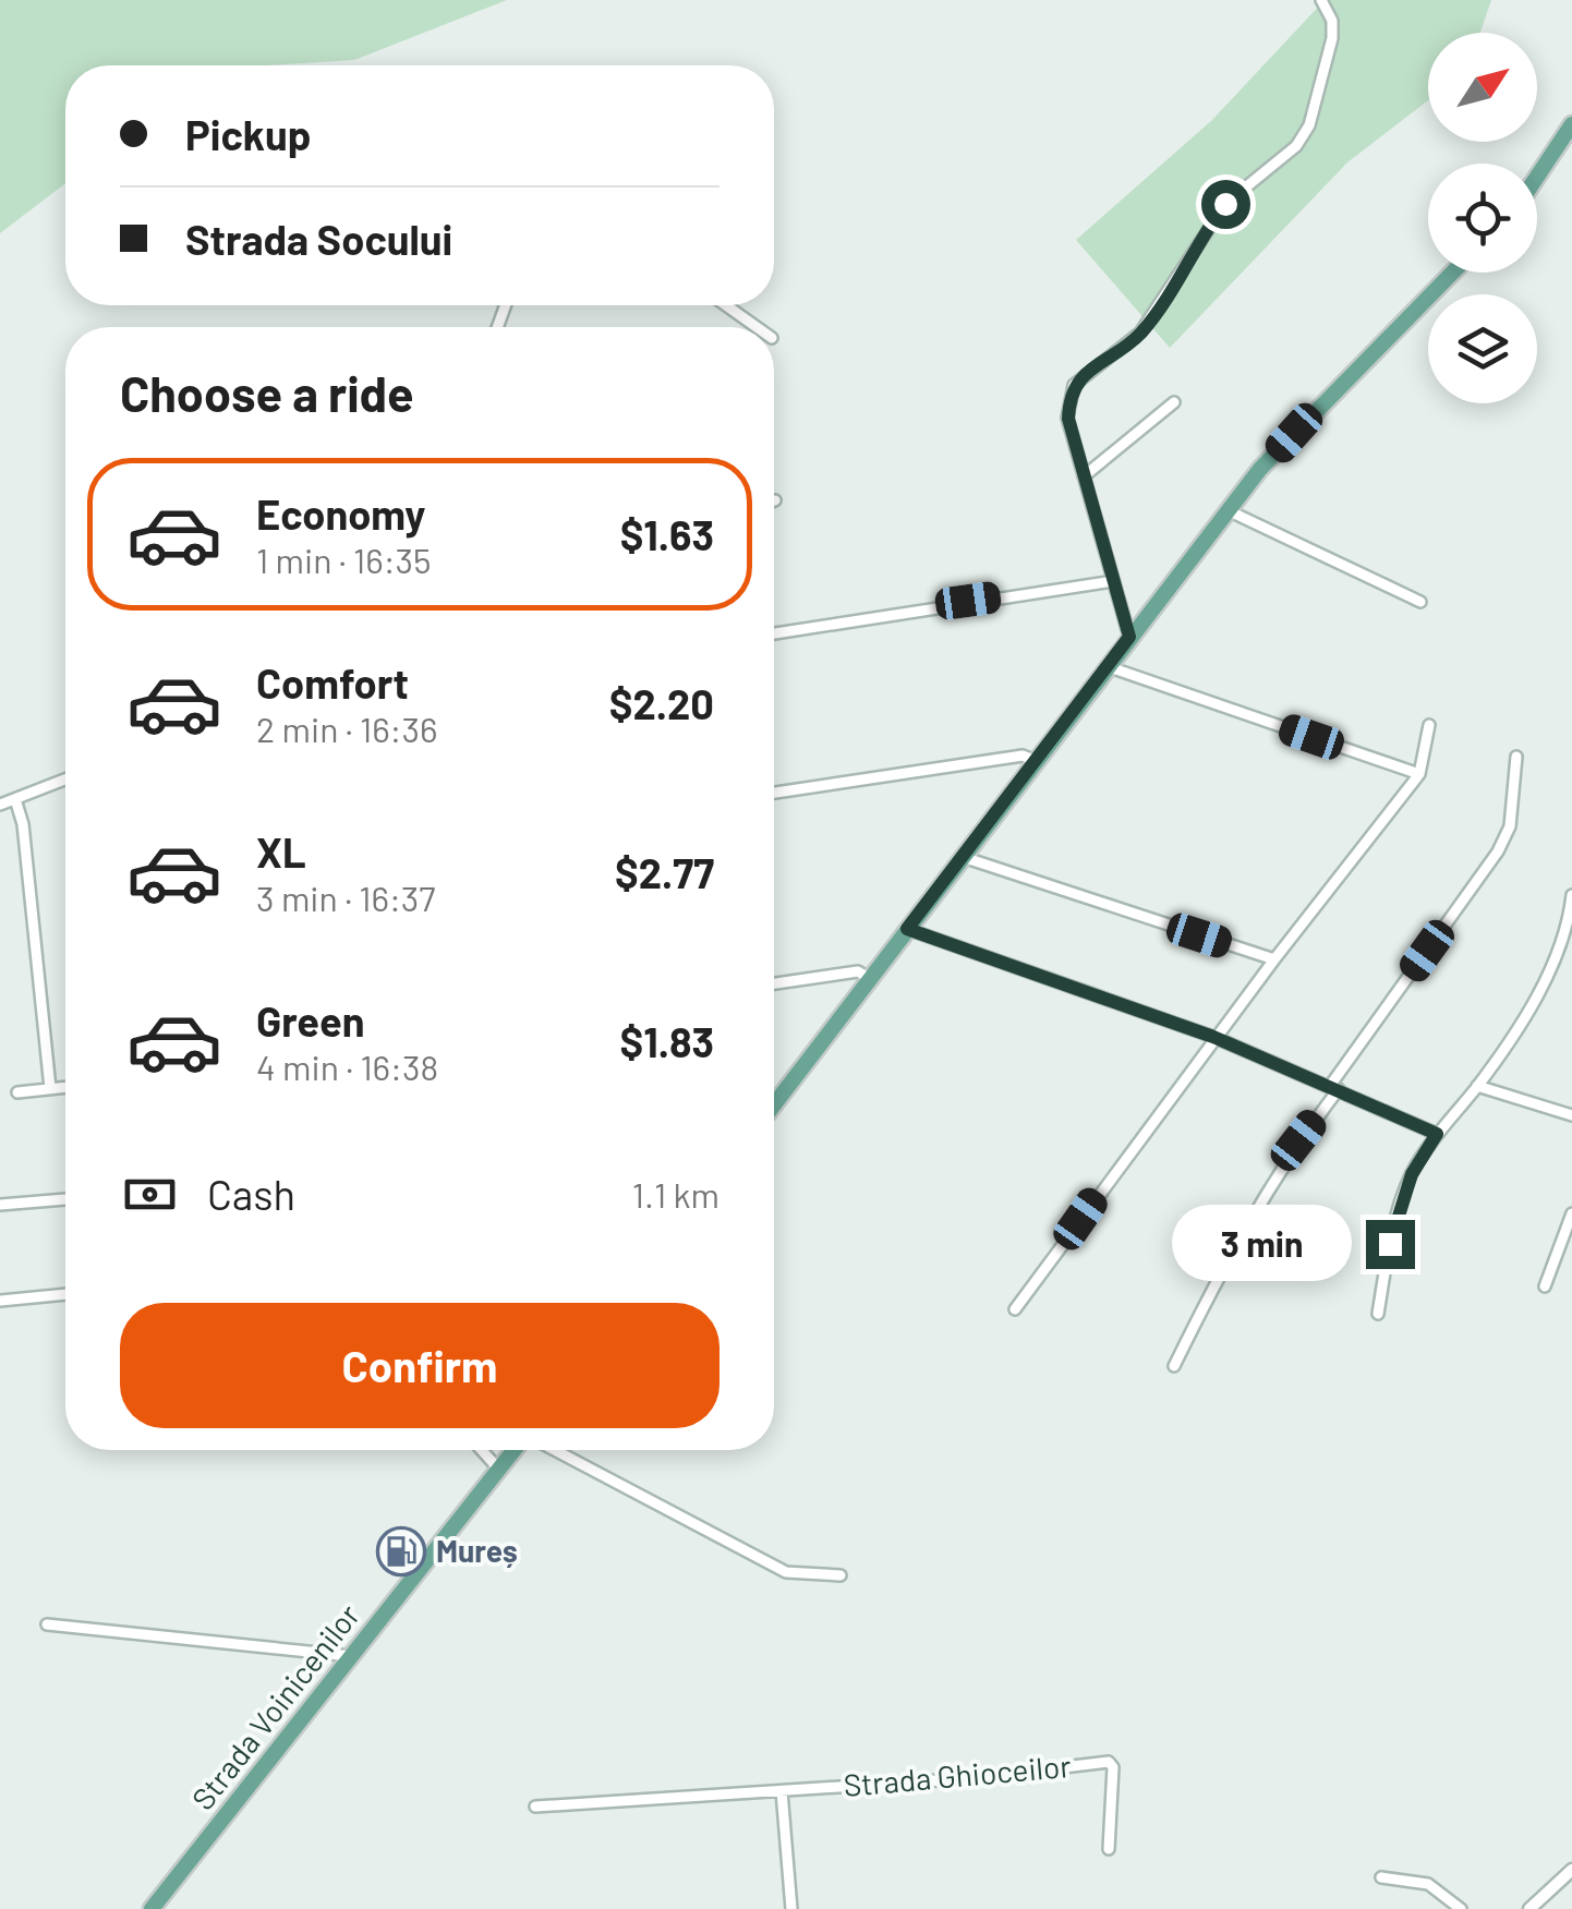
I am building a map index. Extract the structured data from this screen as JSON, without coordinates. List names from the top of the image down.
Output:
{
  "streets": {
    "main road": ["Strada Voinicenilor"],
    "street": ["Strada Ghioceilor"]
  },
  "places": {
    "fuel station": ["Mureș"]
  },
  "north": "top right",
  "page": {
    "banner": ["Pickup", "Strada Socului"],
    "heading": "Choose a ride",
    "list": [
      {
        "name": "Economy",
        "note": "1 min · 16:35",
        "value": "$1.63"
      },
      {
        "name": "Comfort",
        "note": "2 min · 16:36",
        "value": "$2.20"
      },
      {
        "name": "XL",
        "note": "3 min · 16:37",
        "value": "$2.77"
      },
      {
        "name": "Green",
        "note": "4 min · 16:38",
        "value": "$1.83"
      }
    ],
    "pay": ["Cash", "1.1 km"],
    "bubble": "3 min",
    "buttons": "Confirm"
  }
}
